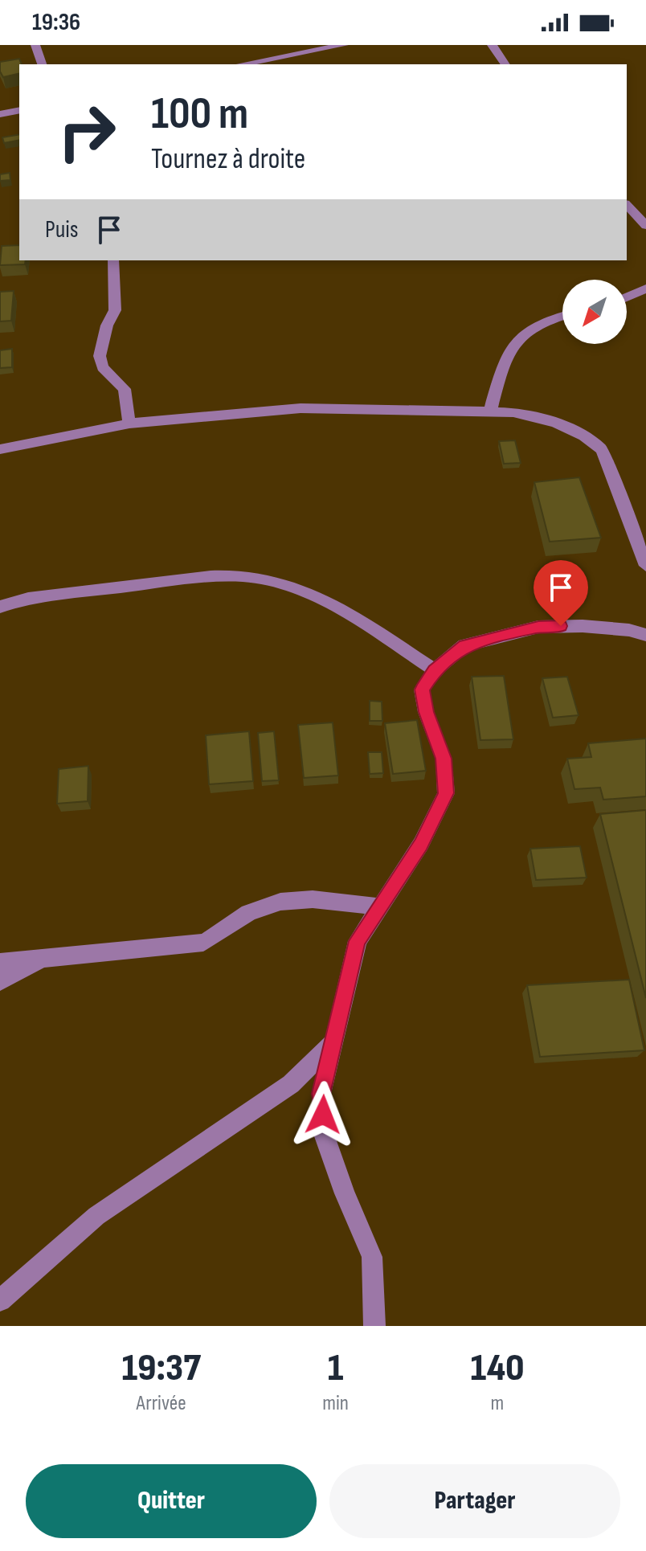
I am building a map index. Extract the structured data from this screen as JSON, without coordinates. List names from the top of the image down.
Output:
{
  "north": "bottom left",
  "page": {
    "status": "19:36",
    "turn": ["100 m", "Tournez à droite"],
    "then": "Puis",
    "eta": [
      "19:37",
      "Arrivée",
      "1",
      "min",
      "140",
      "m"
    ],
    "buttons": ["Quitter", "Partager"]
  }
}
